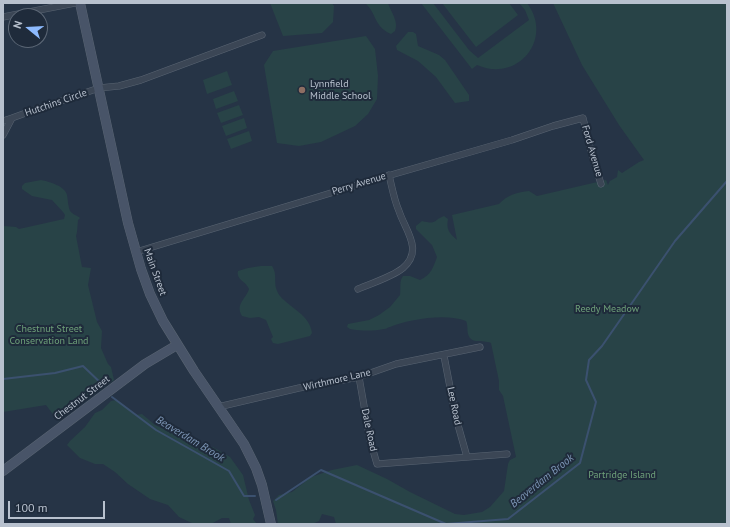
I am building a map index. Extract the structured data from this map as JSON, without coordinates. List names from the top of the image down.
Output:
{
  "streets": {
    "street": [
      "Hutchins Circle",
      "Ford Avenue",
      "Perry Avenue",
      "Main Street",
      "Wirthmore Lane",
      "Chestnut Street",
      "Lee Road",
      "Dale Road"
    ]
  },
  "crossings": [
    ["Hutchins Circle", "Main Street"],
    ["Ford Avenue", "Perry Avenue"],
    ["Perry Avenue", "Main Street"],
    ["Main Street", "Wirthmore Lane"],
    ["Main Street", "Chestnut Street"],
    ["Wirthmore Lane", "Lee Road"],
    ["Wirthmore Lane", "Dale Road"],
    ["Lee Road", "Dale Road"]
  ],
  "water": ["Beaverdam Brook"],
  "parks": ["Reedy Meadow", "Chestnut Street Conservation Land", "Partridge Island"],
  "places": ["Lynnfield Middle School"],
  "scale_bar": "100 m",
  "north": "left"
}
